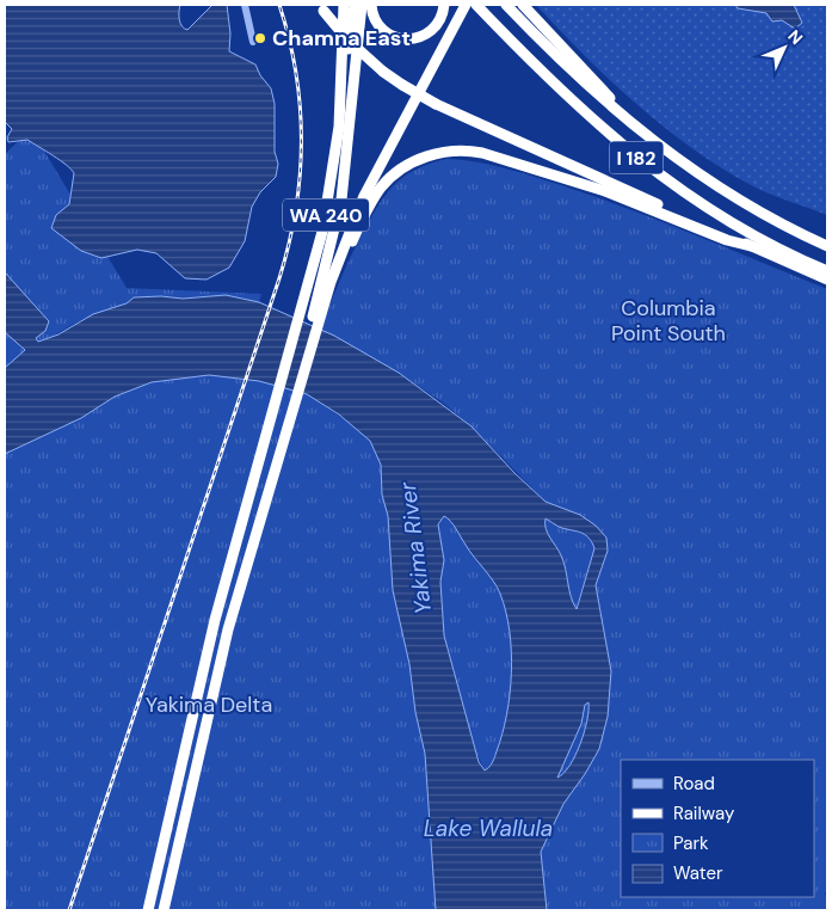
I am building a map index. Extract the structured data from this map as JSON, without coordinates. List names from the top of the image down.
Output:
{
  "streets": {
    "highway": ["I 182", "WA 240"]
  },
  "water": ["Yakima River", "Lake Wallula"],
  "parks": ["Columbia Point South", "Yakima Delta"],
  "places": ["Chamna East"],
  "legend": [
    "Road",
    "Railway",
    "Park",
    "Water"
  ],
  "north": "top right"
}
